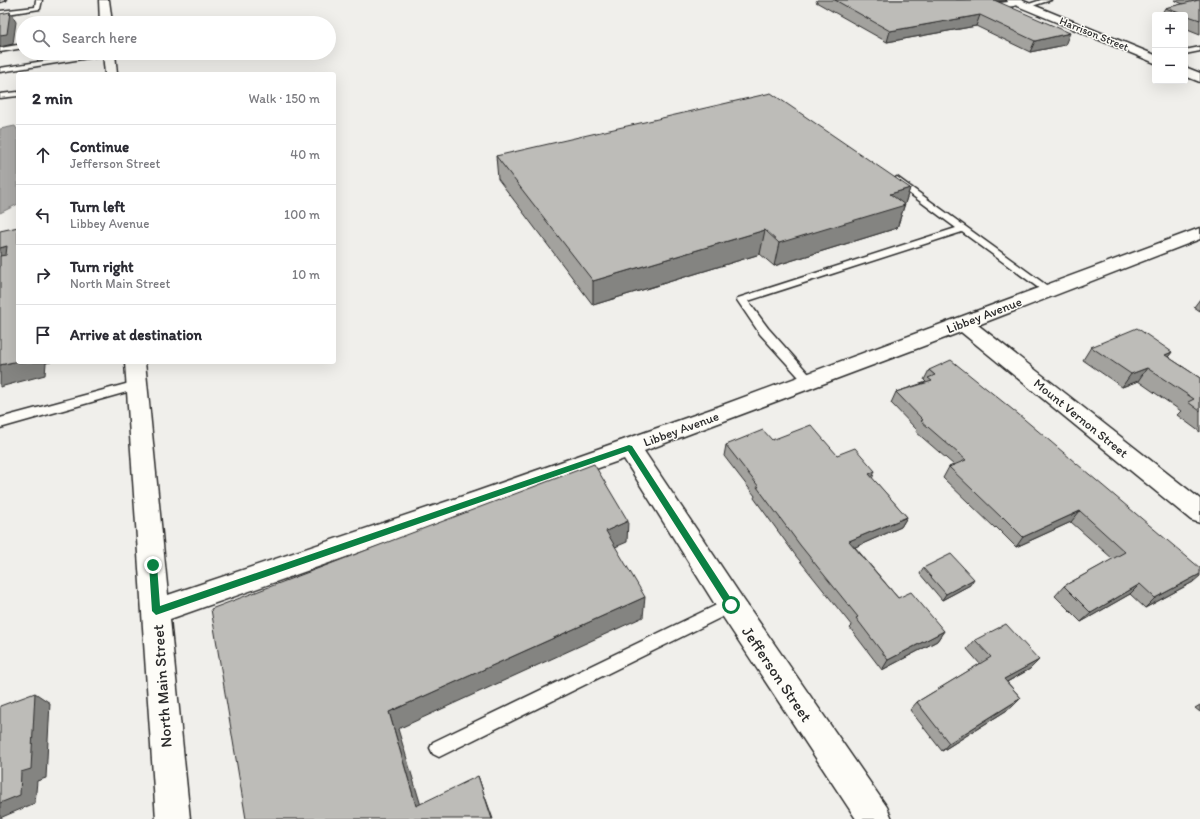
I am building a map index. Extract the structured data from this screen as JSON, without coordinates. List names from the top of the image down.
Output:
{
  "streets": {
    "street": [
      "Harrison Street",
      "Libbey Avenue",
      "Mount Vernon Street",
      "Jefferson Street",
      "North Main Street"
    ]
  },
  "crossings": [
    ["Libbey Avenue", "Mount Vernon Street"],
    ["Libbey Avenue", "Jefferson Street"],
    ["Libbey Avenue", "North Main Street"]
  ],
  "page": {
    "map_buttons": ["+", "−"],
    "search": "Search here",
    "heading": ["2 min", "Walk · 150 m"],
    "list": [
      ["Continue", "Jefferson Street", "40 m"],
      ["Turn left", "Libbey Avenue", "100 m"],
      ["Turn right", "North Main Street", "10 m"],
      "Arrive at destination"
    ]
  }
}
